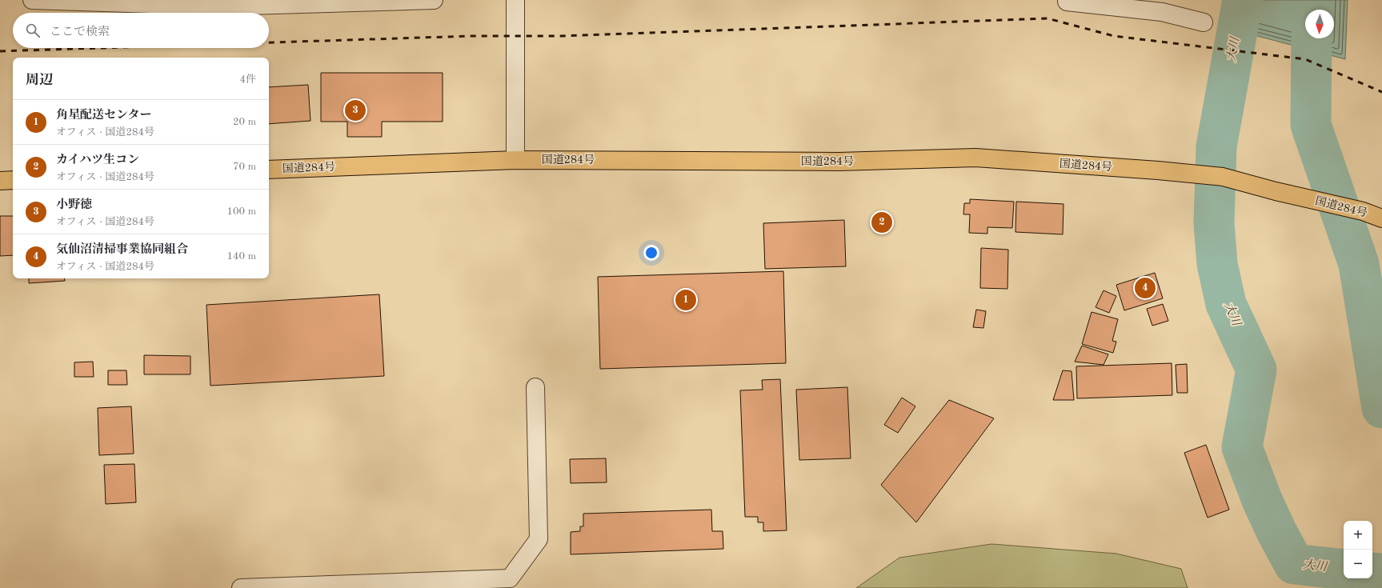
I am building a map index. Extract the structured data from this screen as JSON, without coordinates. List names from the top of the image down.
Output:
{
  "streets": {
    "highway": ["国道284号"]
  },
  "water": ["大川"],
  "north": "bottom",
  "page": {
    "search": "ここで検索",
    "heading": ["周辺", "4件"],
    "pins": [
      "3",
      "2",
      "4",
      "1"
    ],
    "list": [
      {
        "mark": "1",
        "name": "角星配送センター",
        "note": "オフィス · 国道284号",
        "value": "20 m"
      },
      {
        "mark": "2",
        "name": "カイハツ生コン",
        "note": "オフィス · 国道284号",
        "value": "70 m"
      },
      {
        "mark": "3",
        "name": "小野徳",
        "note": "オフィス · 国道284号",
        "value": "100 m"
      },
      {
        "mark": "4",
        "name": "気仙沼清掃事業協同組合",
        "note": "オフィス · 国道284号",
        "value": "140 m"
      }
    ],
    "map_buttons": ["+", "−"]
  }
}
